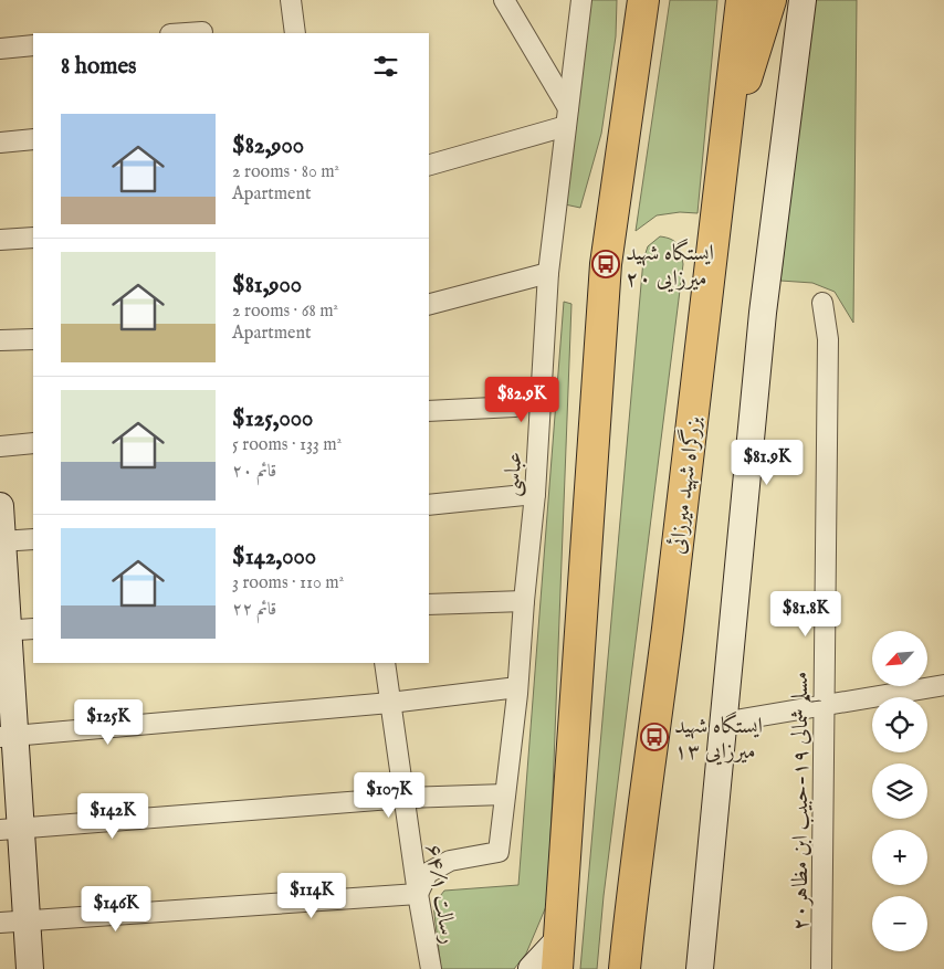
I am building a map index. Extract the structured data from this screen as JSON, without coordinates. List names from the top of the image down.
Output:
{
  "streets": {
    "highway": ["بزرگراه شهید میرزائی"],
    "street": ["عباسی", "مسلم شمالی ۱۹-حبیب ابن مظاهر۲۰", "رسالت ۶۴/۱"]
  },
  "crossings": [
    ["عباسی", "رسالت ۶۴/۱"]
  ],
  "places": {
    "bus stop": ["ایستگاه شهید میرزایی ۲۰", "ایستگاه شهید میرزایی ۱۳"]
  },
  "north": "bottom left",
  "page": {
    "heading": "8 homes",
    "list": [
      {
        "name": "$82,900",
        "note": "2 rooms · 80 m² · Apartment"
      },
      {
        "name": "$81,900",
        "note": "2 rooms · 68 m² · Apartment"
      },
      {
        "name": "$125,000",
        "note": "5 rooms · 133 m² · قائم ۲۰"
      },
      {
        "name": "$142,000",
        "note": "3 rooms · 110 m² · قائم ۲۲"
      }
    ],
    "price": [
      "$82.9K",
      "$81.9K",
      "$81.8K",
      "$125K",
      "$107K",
      "$142K",
      "$114K",
      "$146K"
    ],
    "map_buttons": ["+", "−"]
  }
}
